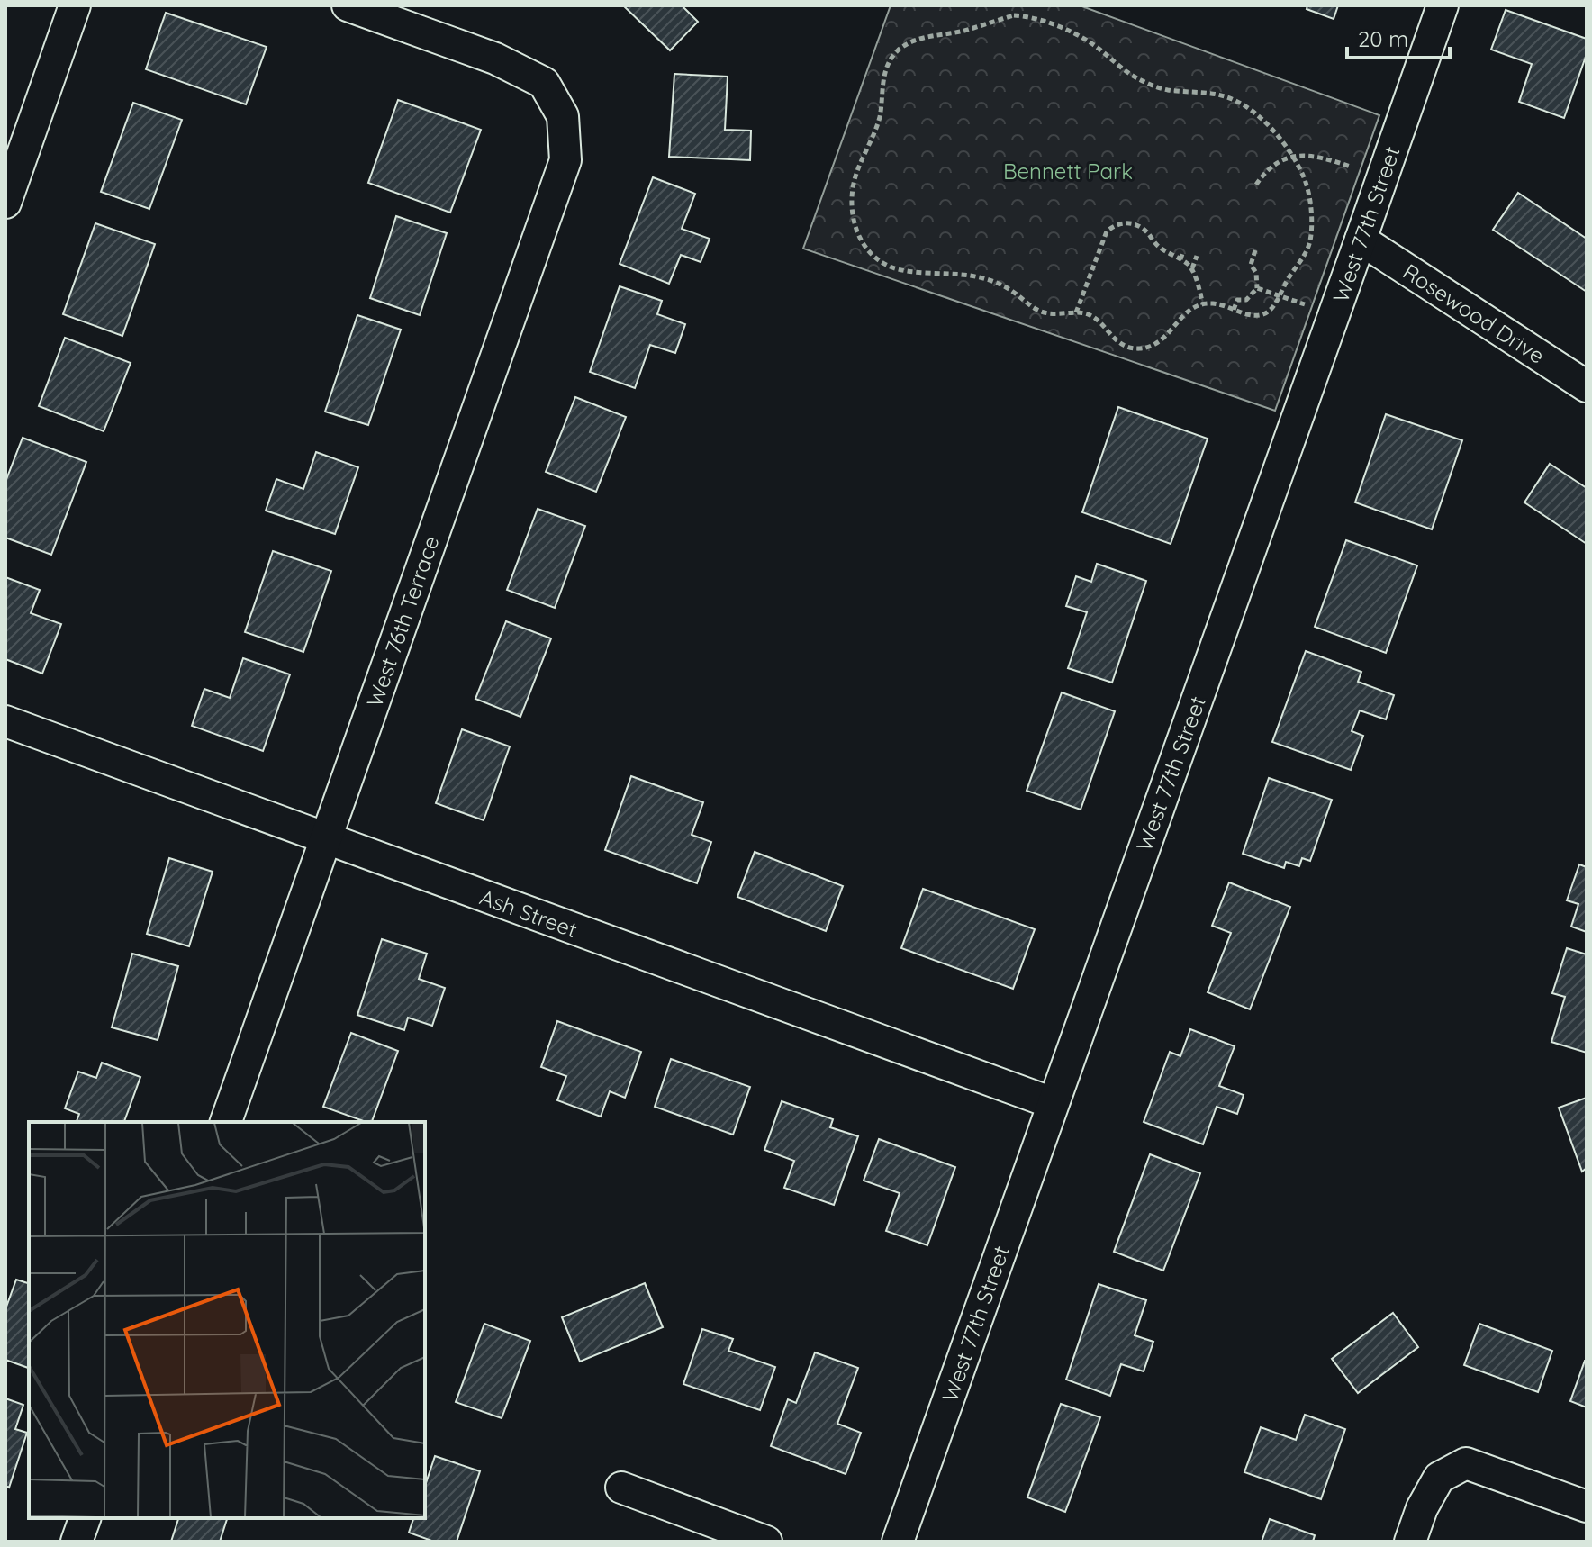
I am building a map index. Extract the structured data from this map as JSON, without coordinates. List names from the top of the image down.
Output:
{
  "streets": {
    "street": [
      "West 77th Street",
      "Rosewood Drive",
      "West 76th Terrace",
      "Ash Street"
    ]
  },
  "crossings": [
    ["West 77th Street", "Rosewood Drive"],
    ["West 77th Street", "Ash Street"],
    ["West 76th Terrace", "Ash Street"]
  ],
  "parks": ["Bennett Park"],
  "scale_bar": "20 m"
}
